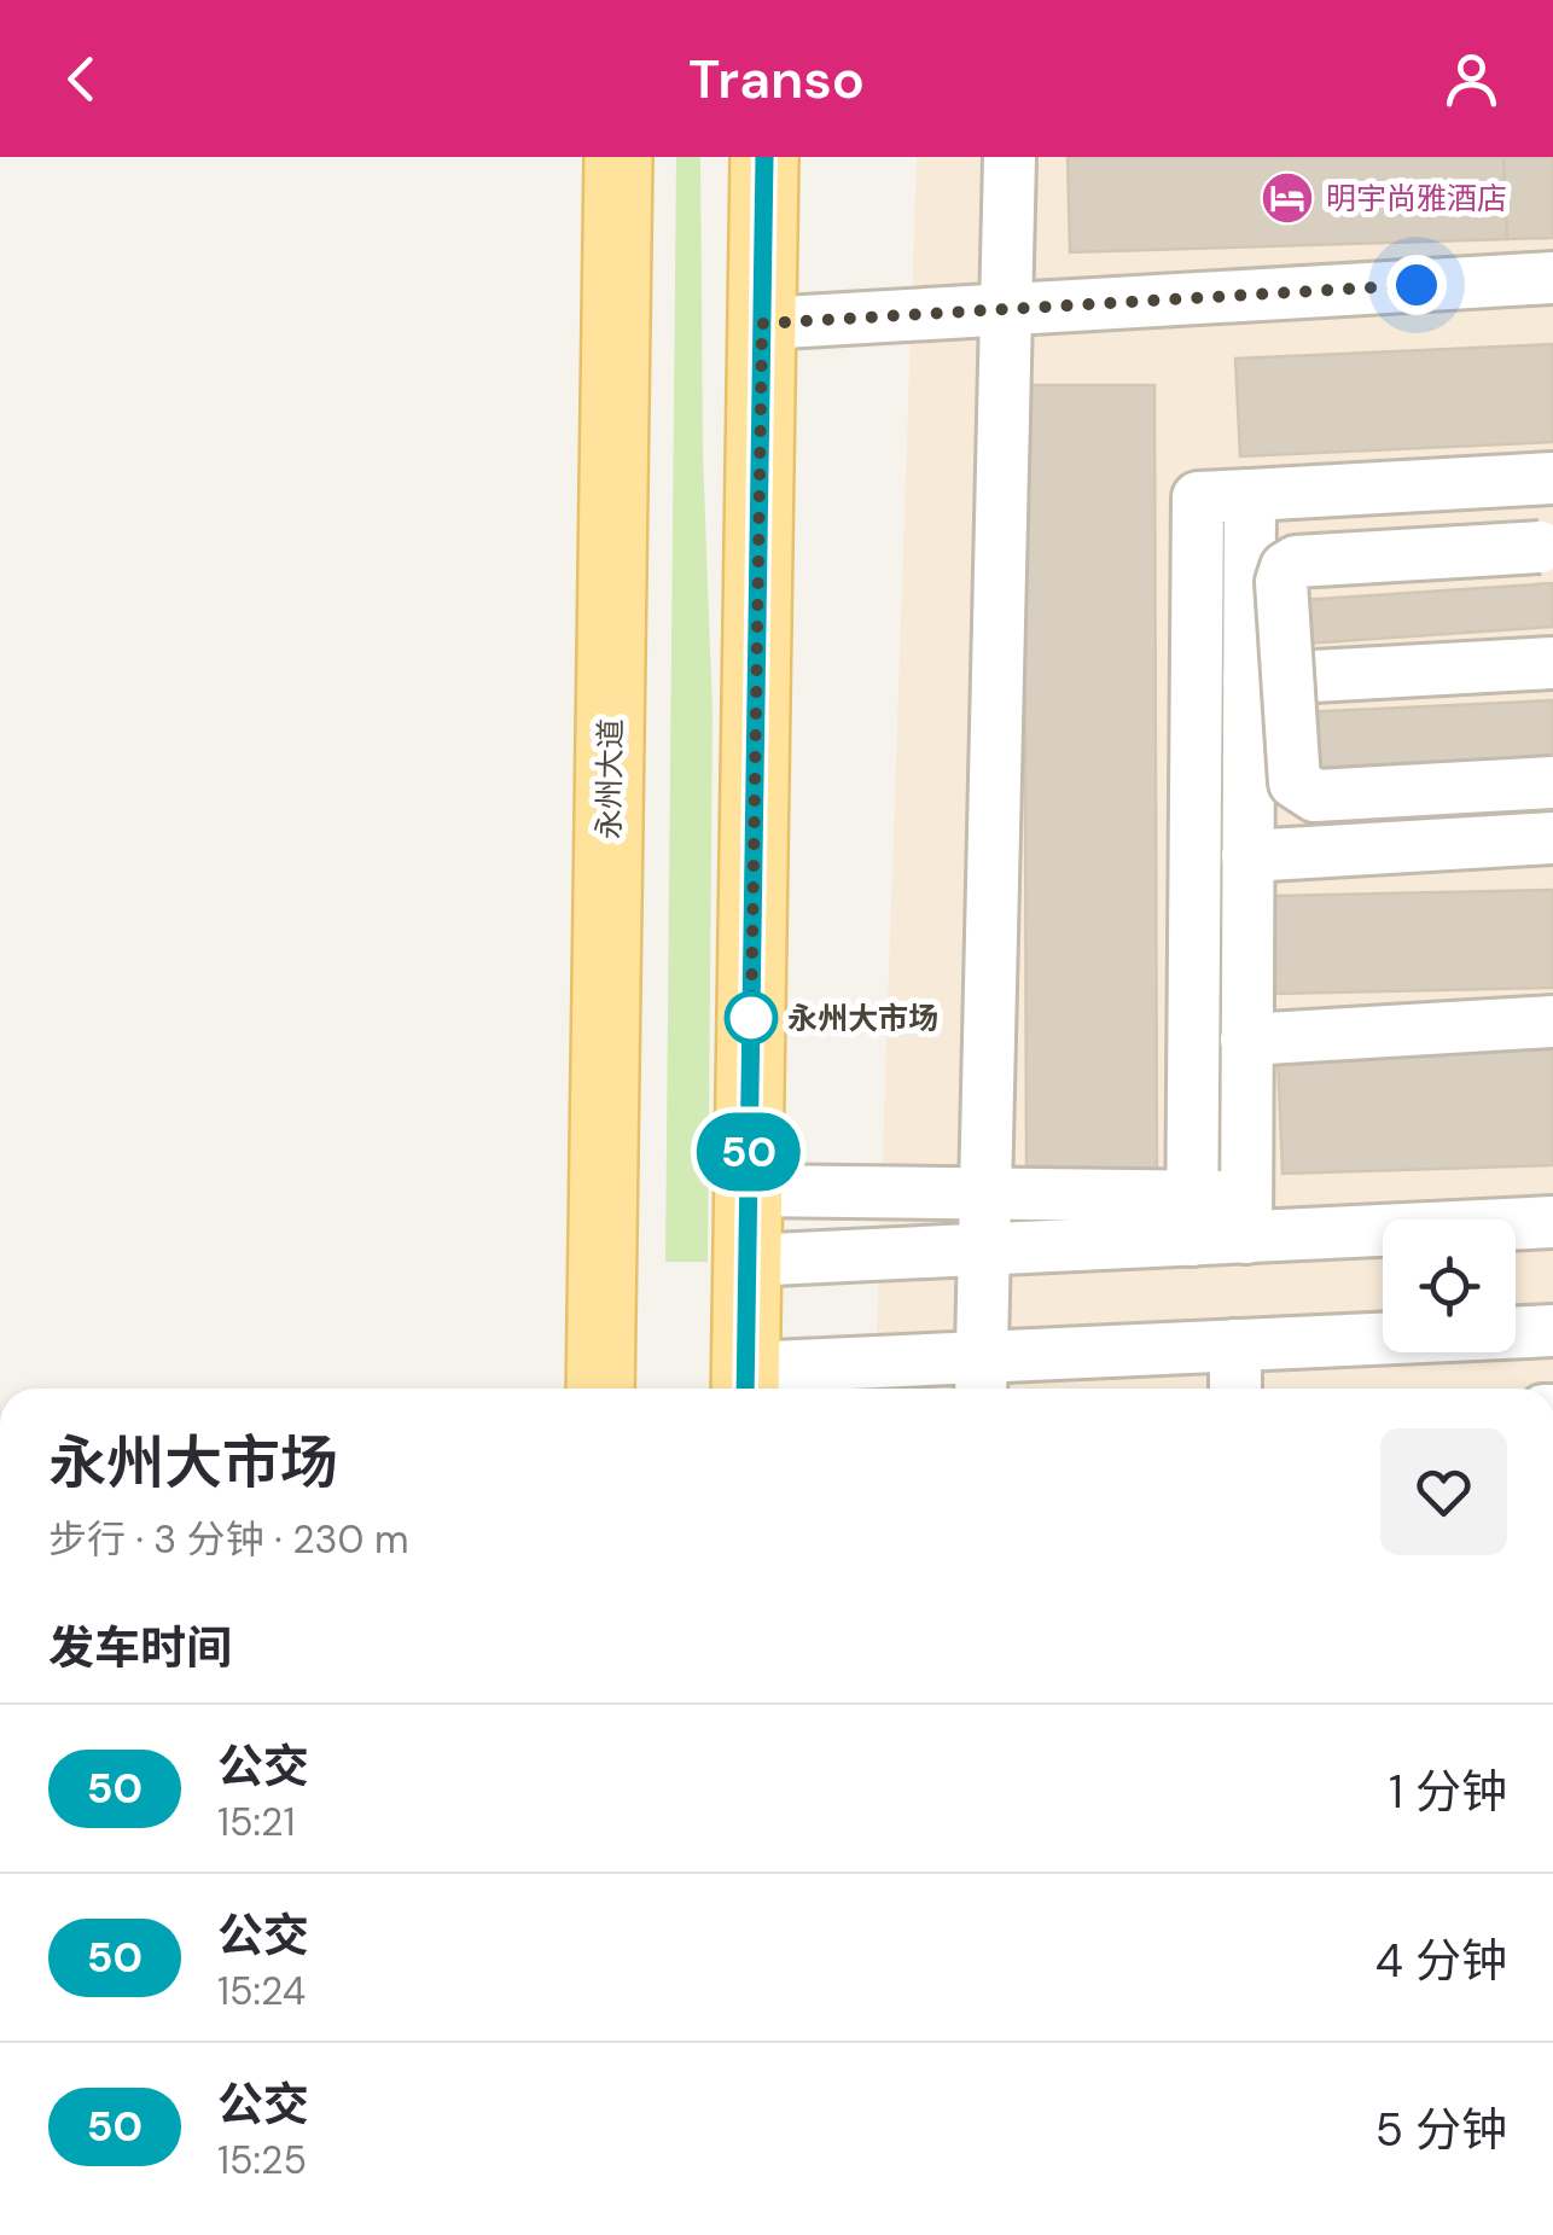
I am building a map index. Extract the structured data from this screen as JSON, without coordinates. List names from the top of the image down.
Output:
{
  "streets": {
    "main road": ["永州大道"]
  },
  "places": {
    "hotel": ["明宇尚雅酒店"],
    "other": ["永州大市场"]
  },
  "lines": ["bus line 50"],
  "page": {
    "header": "Transo",
    "on_map": "50",
    "heading": [
      ["永州大市场", "步行 · 3 分钟 · 230 m"],
      "发车时间"
    ],
    "list": [
      {
        "mark": "50",
        "name": "公交",
        "note": "15:21",
        "value": "1 分钟"
      },
      {
        "mark": "50",
        "name": "公交",
        "note": "15:24",
        "value": "4 分钟"
      },
      {
        "mark": "50",
        "name": "公交",
        "note": "15:25",
        "value": "5 分钟"
      }
    ]
  }
}
